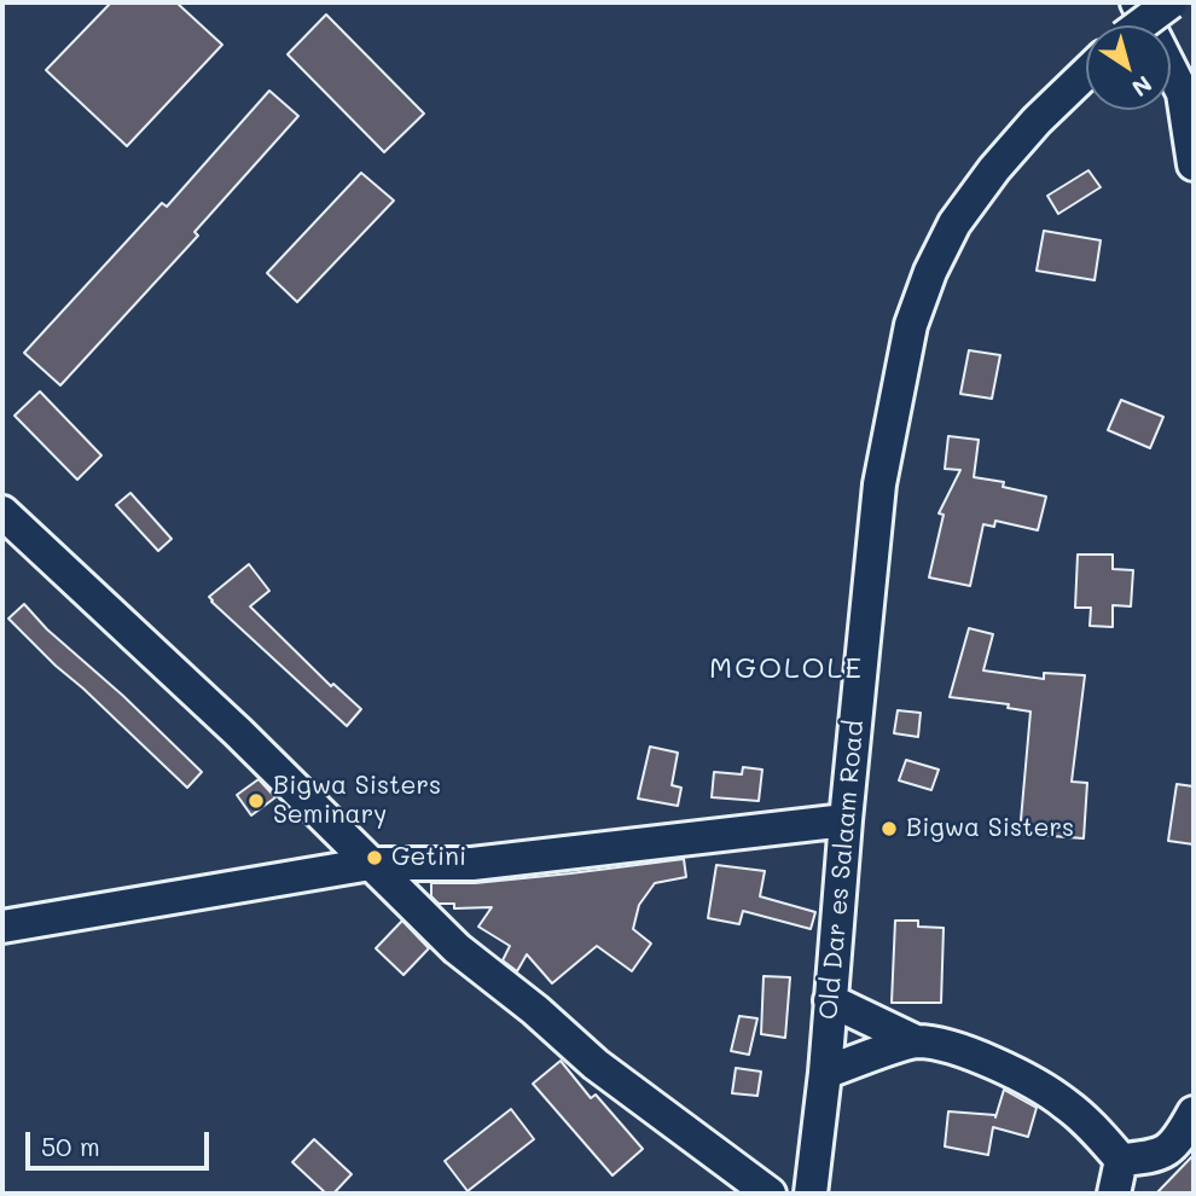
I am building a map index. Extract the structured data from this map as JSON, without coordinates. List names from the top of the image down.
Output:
{
  "streets": {
    "street": ["Old Dar es Salaam Road"]
  },
  "districts": ["MGOLOLE"],
  "places": ["Bigwa Sisters Seminary", "Bigwa Sisters", "Getini"],
  "scale_bar": "50 m",
  "north": "bottom right"
}
